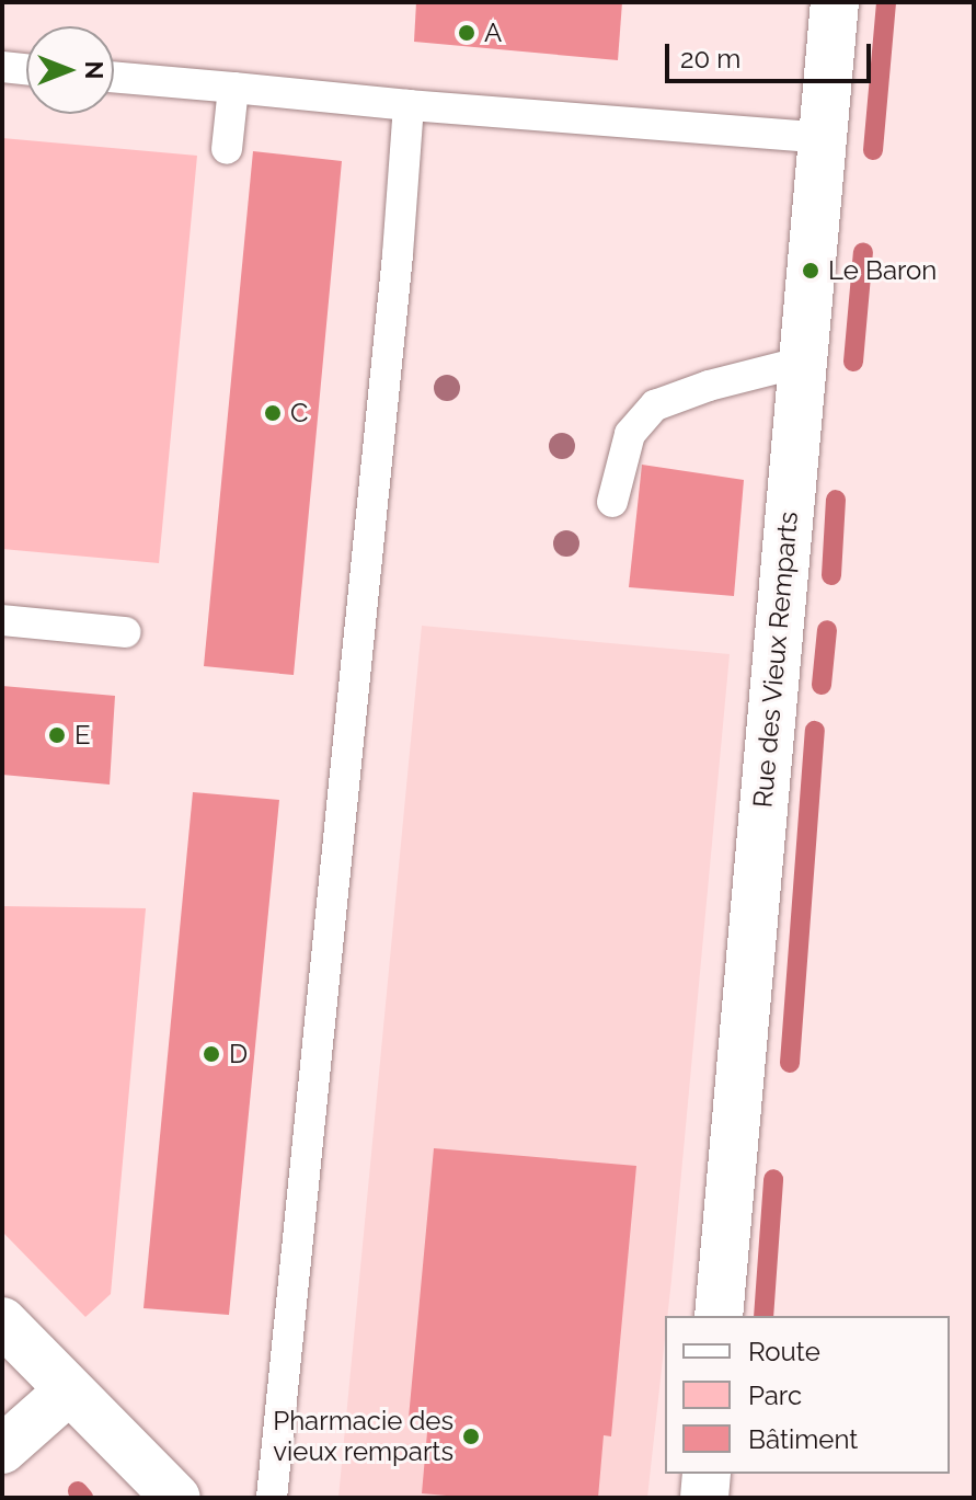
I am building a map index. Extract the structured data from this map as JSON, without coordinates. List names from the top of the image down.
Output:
{
  "streets": {
    "main road": ["Rue des Vieux Remparts"]
  },
  "places": [
    "A",
    "Le Baron",
    "C",
    "E",
    "D",
    "Pharmacie des vieux remparts"
  ],
  "legend": ["Route", "Parc", "Bâtiment"],
  "scale_bar": "20 m",
  "north": "right"
}
